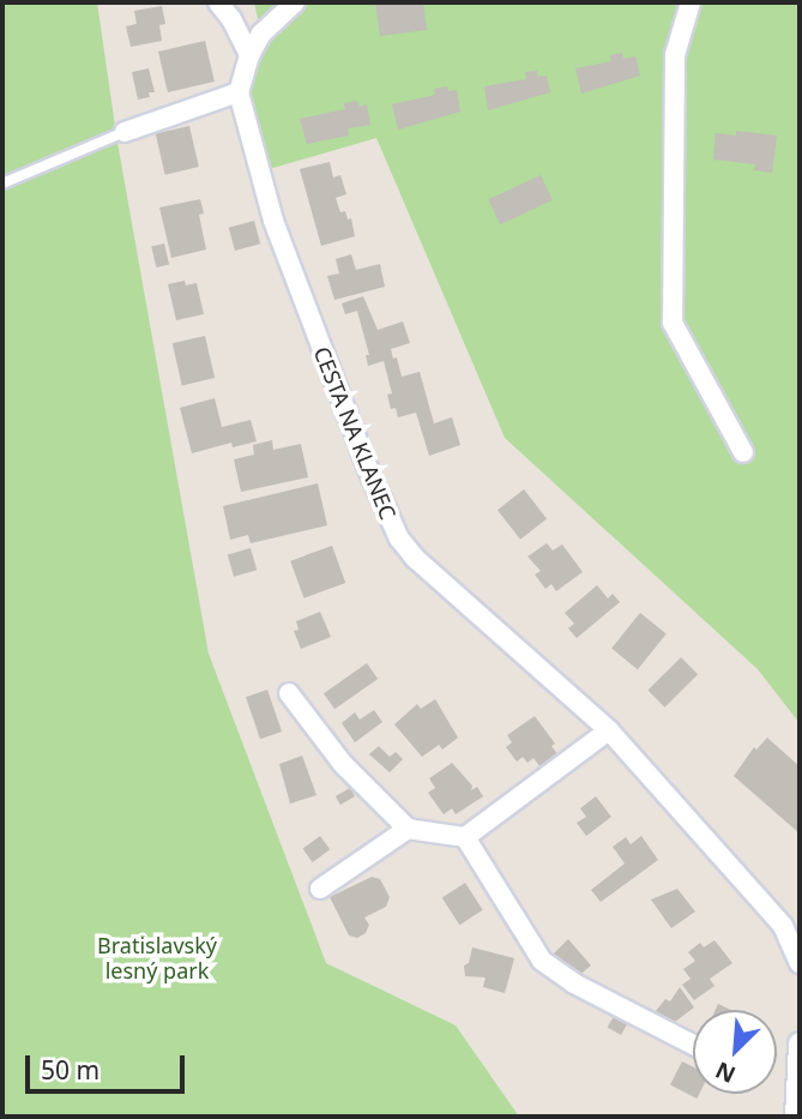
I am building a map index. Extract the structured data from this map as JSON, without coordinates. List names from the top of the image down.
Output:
{
  "streets": {
    "street": ["CESTA NA KLANEC"]
  },
  "parks": ["Bratislavský lesný park"],
  "scale_bar": "50 m",
  "north": "bottom left"
}
